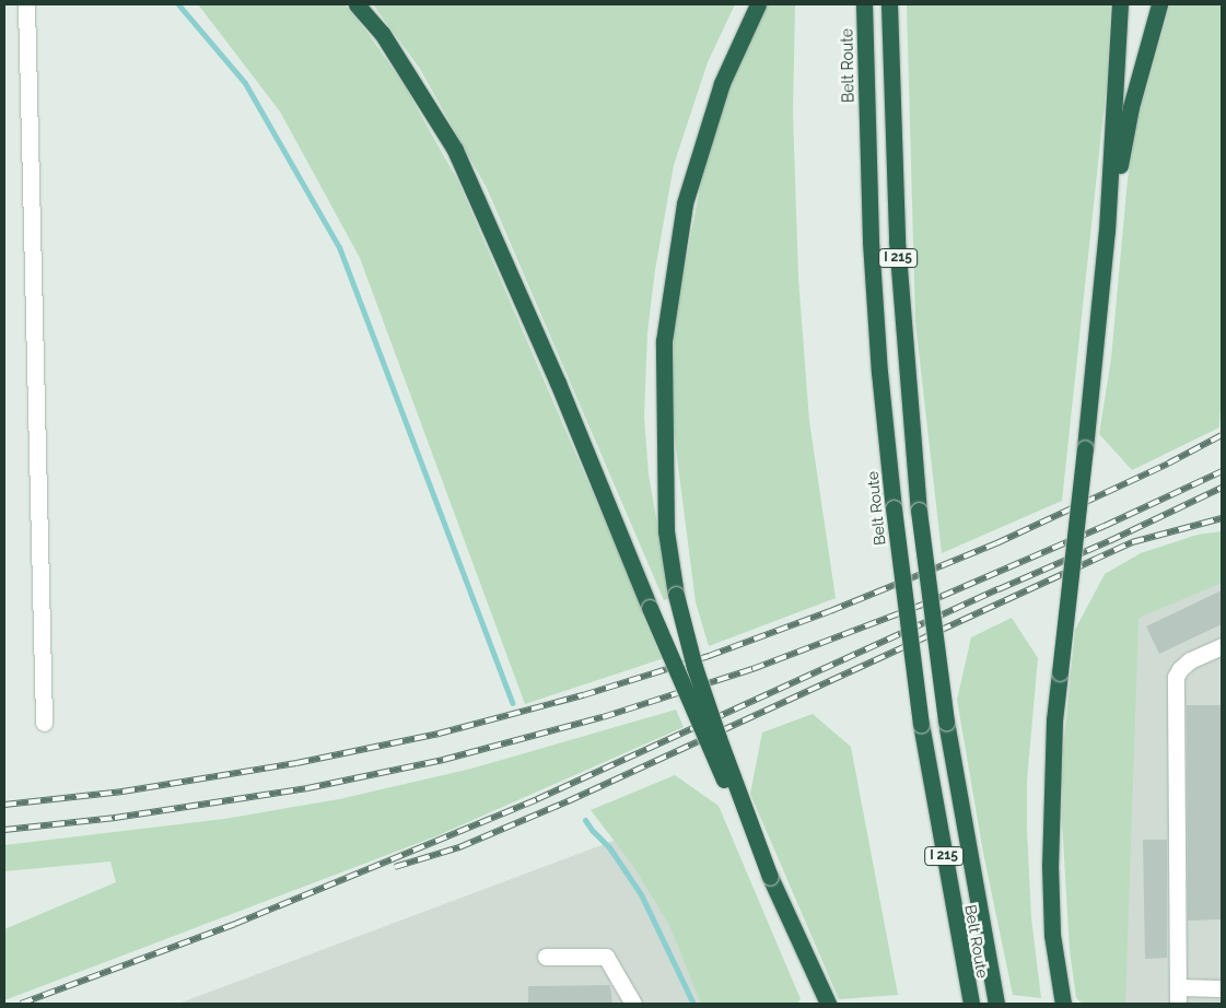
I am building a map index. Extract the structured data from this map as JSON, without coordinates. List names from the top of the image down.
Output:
{
  "streets": {
    "highway": ["Belt Route", "I 215"]
  }
}
